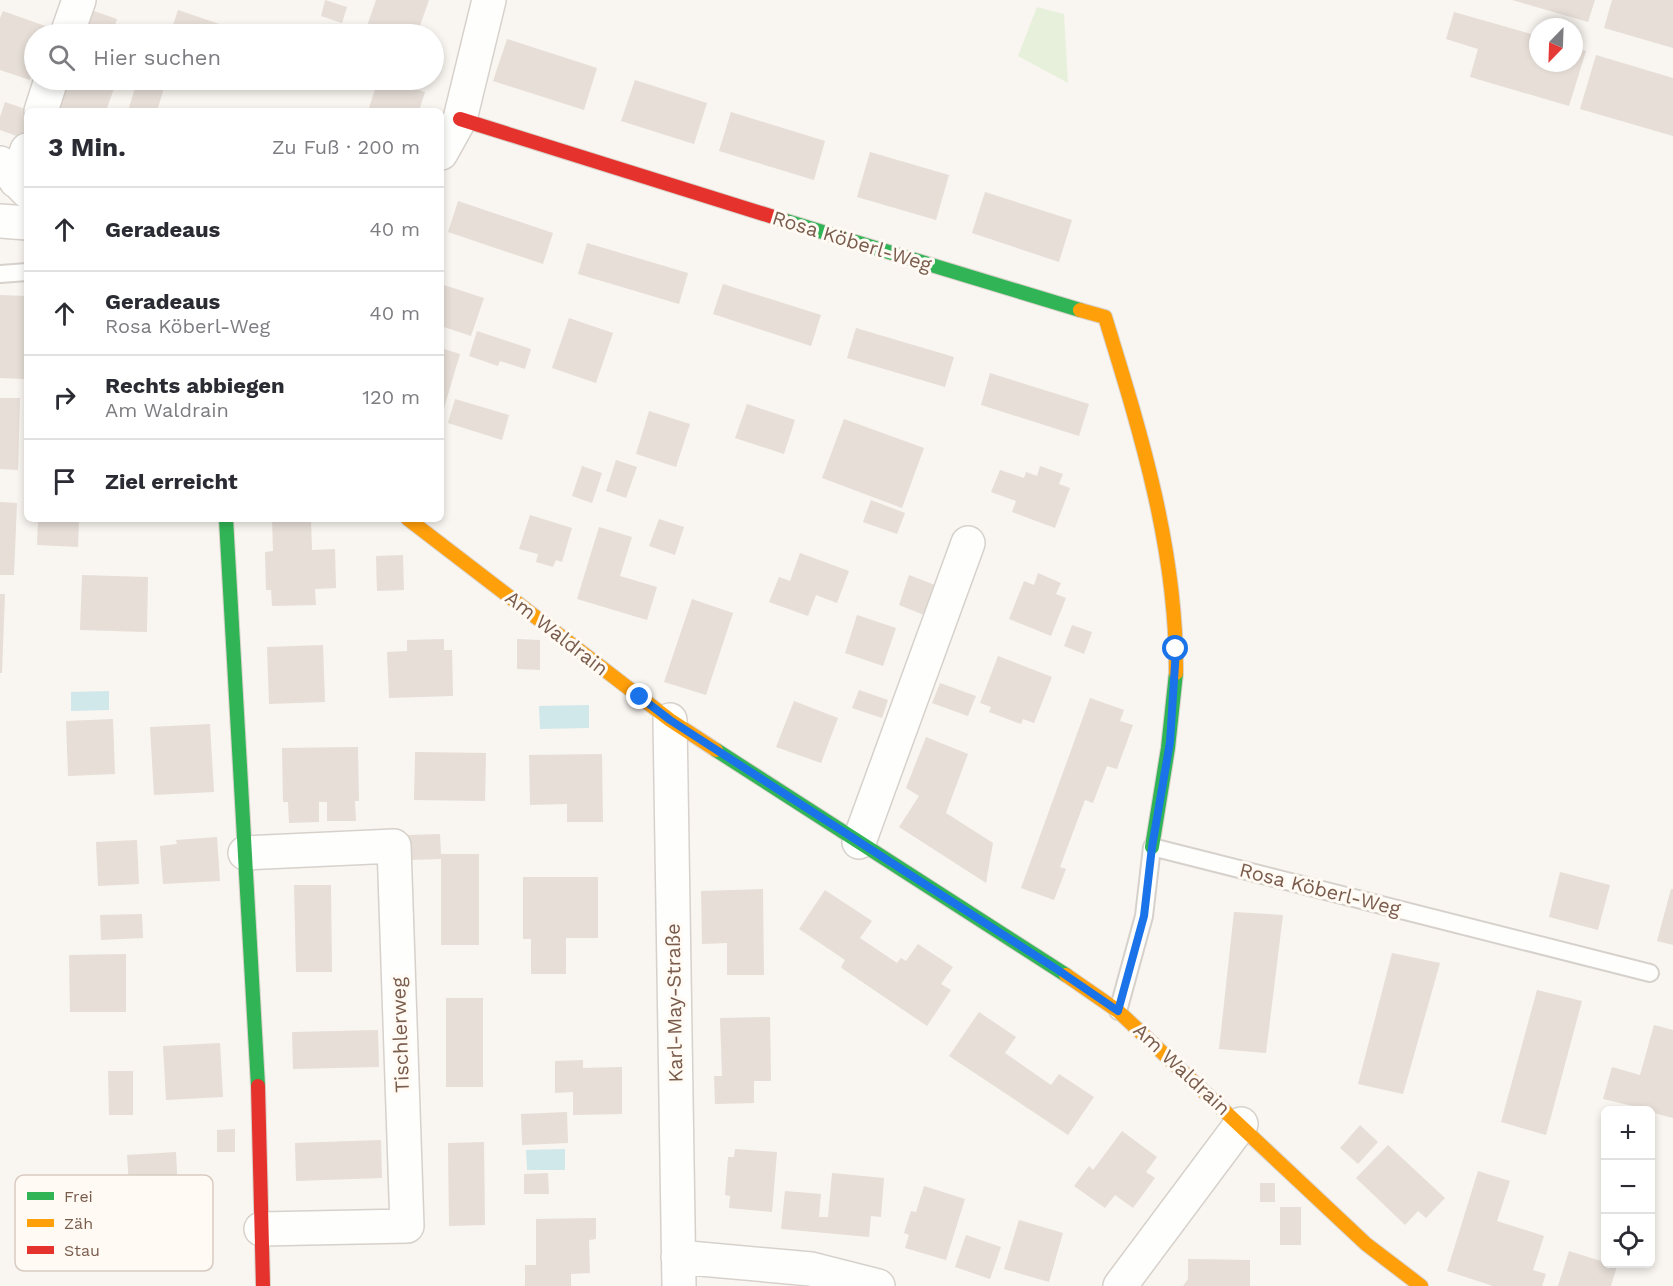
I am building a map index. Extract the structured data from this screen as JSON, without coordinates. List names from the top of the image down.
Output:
{
  "streets": {
    "street": [
      "Rosa Köberl-Weg",
      "Am Waldrain",
      "Karl-May-Straße",
      "Tischlerweg"
    ]
  },
  "crossings": [
    ["Am Waldrain", "Karl-May-Straße"]
  ],
  "legend": ["Frei", "Zäh", "Stau"],
  "north": "bottom left",
  "page": {
    "search": "Hier suchen",
    "heading": ["3 Min.", "Zu Fuß · 200 m"],
    "list": [
      ["Geradeaus", "40 m"],
      ["Geradeaus", "Rosa Köberl-Weg", "40 m"],
      ["Rechts abbiegen", "Am Waldrain", "120 m"],
      "Ziel erreicht"
    ],
    "map_buttons": ["+", "−"]
  }
}
